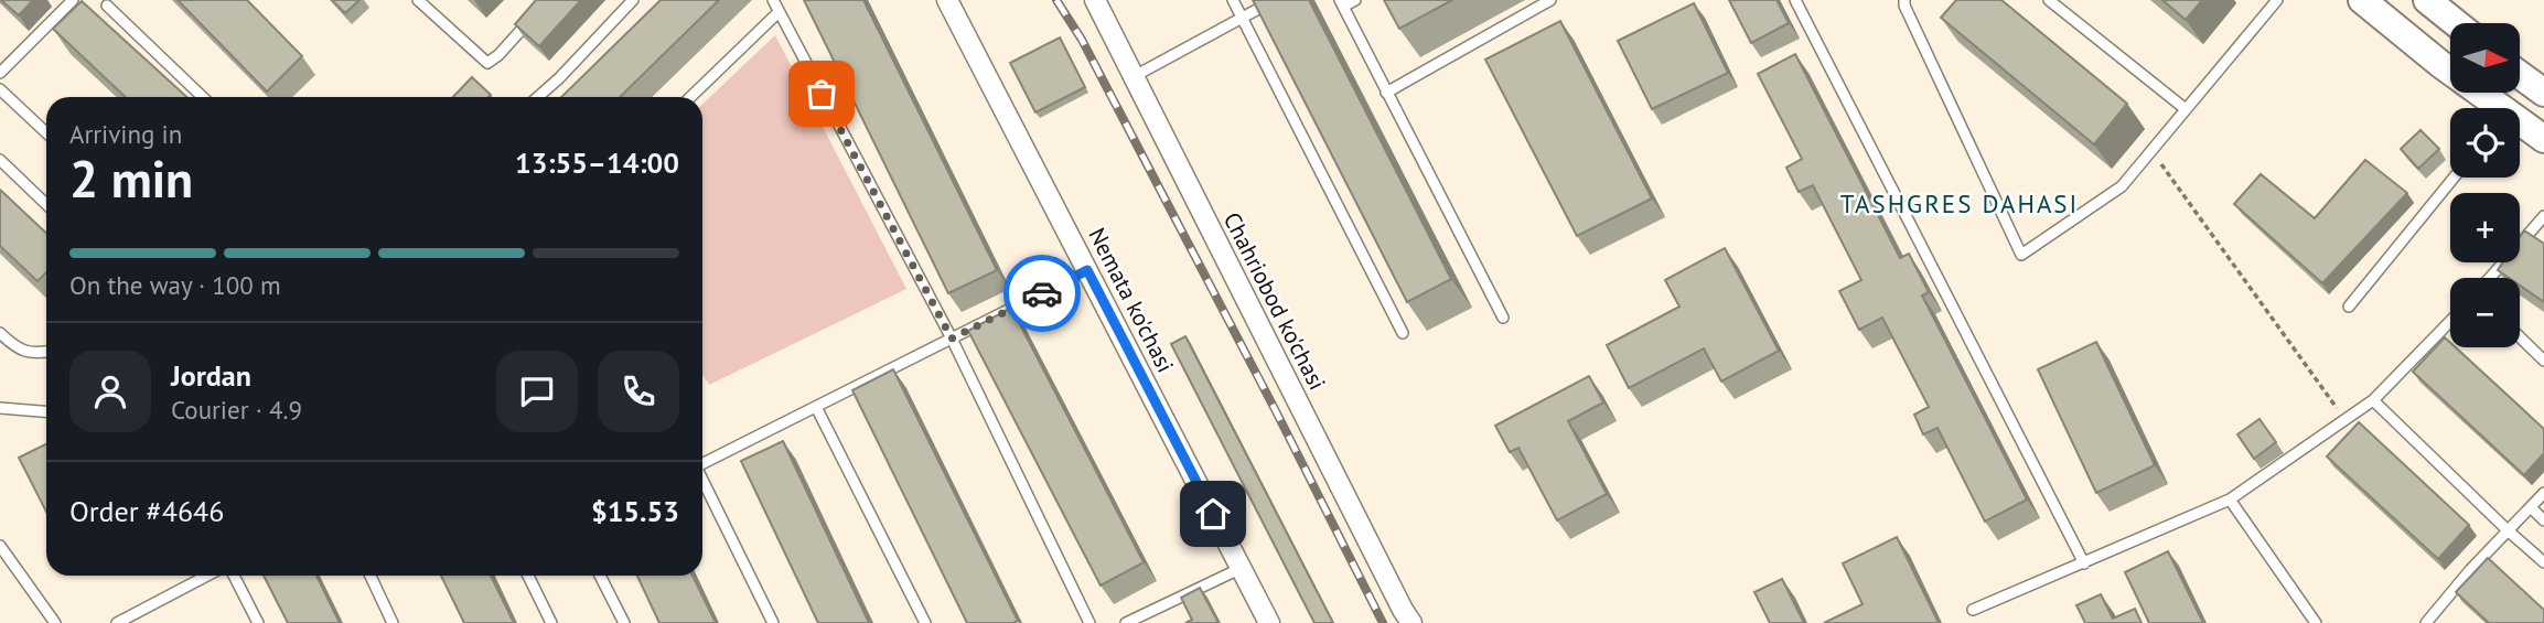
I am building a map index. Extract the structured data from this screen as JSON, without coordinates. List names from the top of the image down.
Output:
{
  "streets": {
    "street": ["Nemata ko'chasi", "Chahriobod ko'chasi"]
  },
  "districts": ["TASHGRES DAHASI"],
  "north": "right",
  "page": {
    "map_buttons": ["+", "−"],
    "heading": ["2 min", "Arriving in", "13:55–14:00"],
    "panel": [
      "Jordan",
      "Courier · 4.9",
      "Order #4646",
      "$15.53"
    ],
    "bar": "On the way · 100 m"
  }
}
